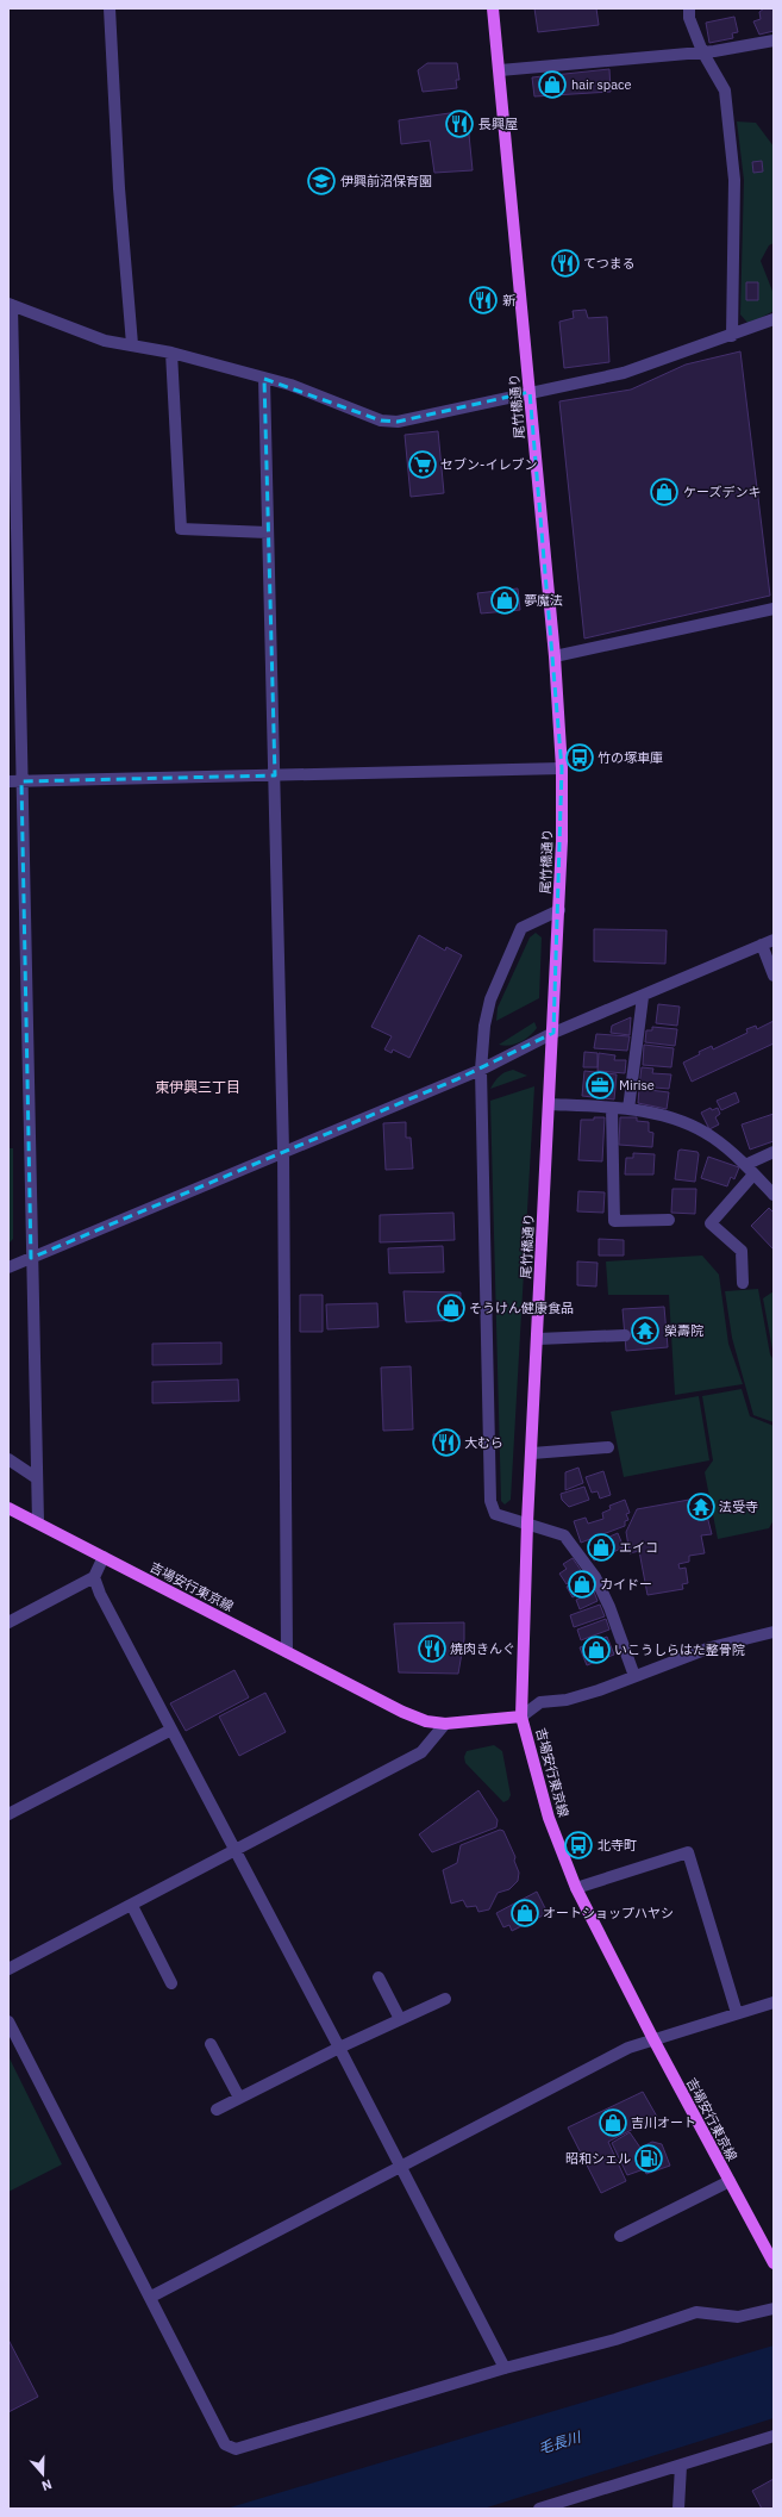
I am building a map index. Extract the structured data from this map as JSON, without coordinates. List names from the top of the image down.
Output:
{
  "streets": {
    "main road": ["尾竹橋通り", "吉場安行東京線"]
  },
  "crossings": [
    ["尾竹橋通り", "吉場安行東京線"]
  ],
  "districts": ["東伊興三丁目"],
  "water": ["毛長川"],
  "places": {
    "shop": [
      "hair space",
      "ケーズデンキ",
      "夢魔法",
      "そうけん健康食品",
      "エイコ",
      "カイドー",
      "いこうしらはた整骨院",
      "オートショップハヤシ",
      "吉川オート"
    ],
    "restaurant": [
      "長興屋",
      "てつまる",
      "新",
      "大むら",
      "焼肉きんぐ"
    ],
    "school or university": ["伊興前沼保育園"],
    "supermarket": ["セブン-イレブン"],
    "bus stop": ["竹の塚車庫", "北寺町"],
    "office": ["Mirise"],
    "temple": ["榮壽院", "法受寺"],
    "fuel station": ["昭和シェル"]
  },
  "north": "bottom"
}
